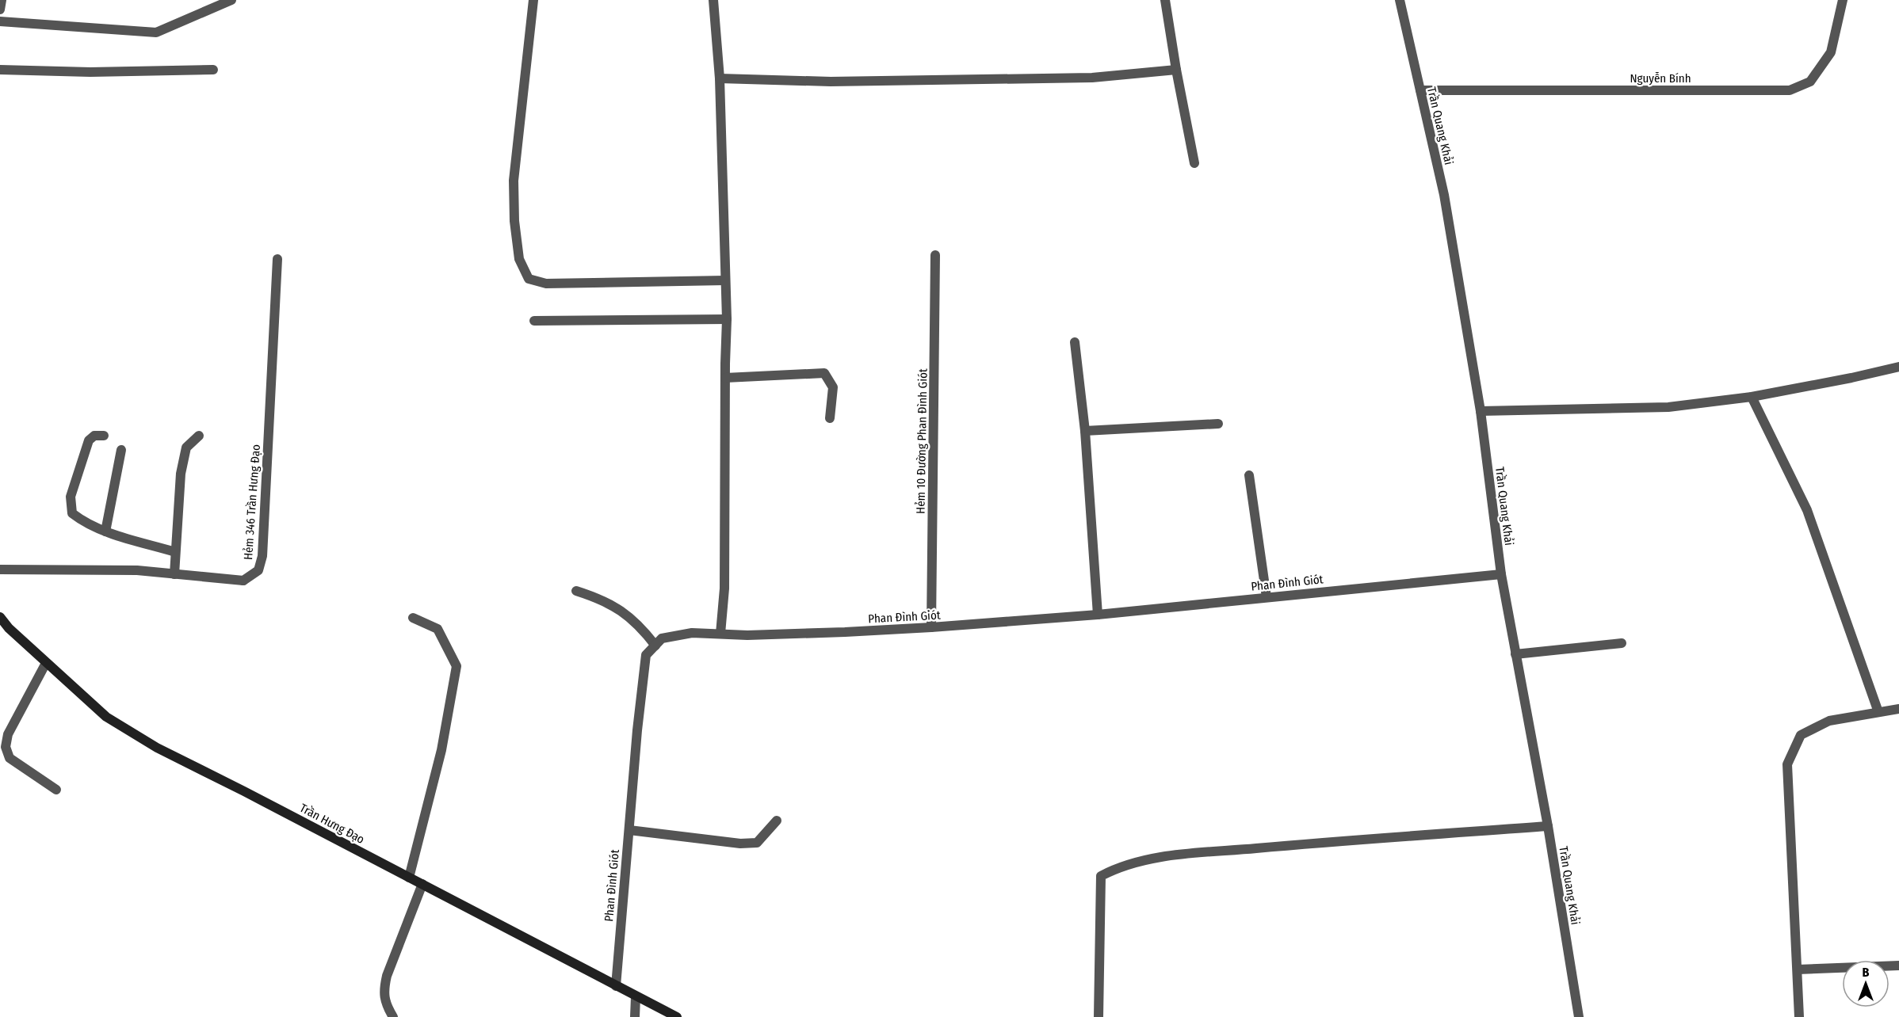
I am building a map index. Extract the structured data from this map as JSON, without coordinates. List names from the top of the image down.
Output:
{
  "streets": {
    "main road": ["Trần Hưng Đạo"],
    "street": [
      "Nguyễn Bính",
      "Trần Quang Khải",
      "Hẻm 10 Đường Phan Đình Giót",
      "Hẻm 346 Trần Hưng Đạo",
      "Phan Đình Giót"
    ]
  },
  "crossings": [
    ["Nguyễn Bính", "Trần Quang Khải"],
    ["Trần Quang Khải", "Phan Đình Giót"],
    ["Hẻm 10 Đường Phan Đình Giót", "Phan Đình Giót"],
    ["Phan Đình Giót", "Trần Hưng Đạo"]
  ],
  "north": "top"
}
